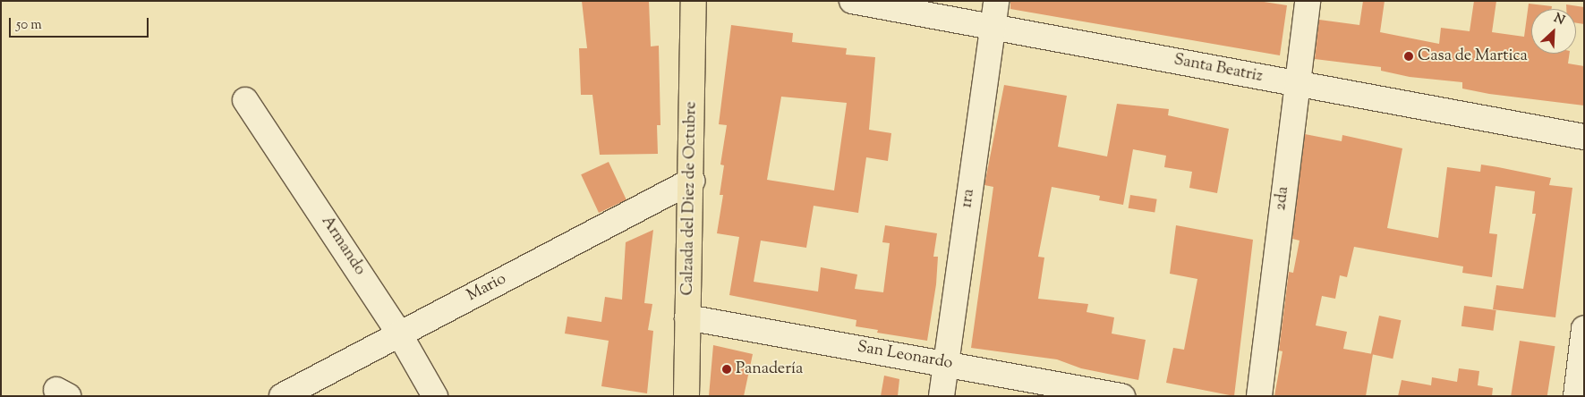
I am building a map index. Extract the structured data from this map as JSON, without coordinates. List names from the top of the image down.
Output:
{
  "streets": {
    "main road": ["Calzada del Diez de Octubre"],
    "street": [
      "Santa Beatriz",
      "1ra",
      "2da",
      "Armando",
      "Mario",
      "San Leonardo"
    ]
  },
  "crossings": [
    ["Santa Beatriz", "1ra"],
    ["Santa Beatriz", "2da"],
    ["Calzada del Diez de Octubre", "Mario"],
    ["Calzada del Diez de Octubre", "San Leonardo"],
    ["1ra", "San Leonardo"],
    ["Armando", "Mario"]
  ],
  "places": ["Casa de Martica", "Panadería"],
  "scale_bar": "50 m",
  "north": "top right"
}
